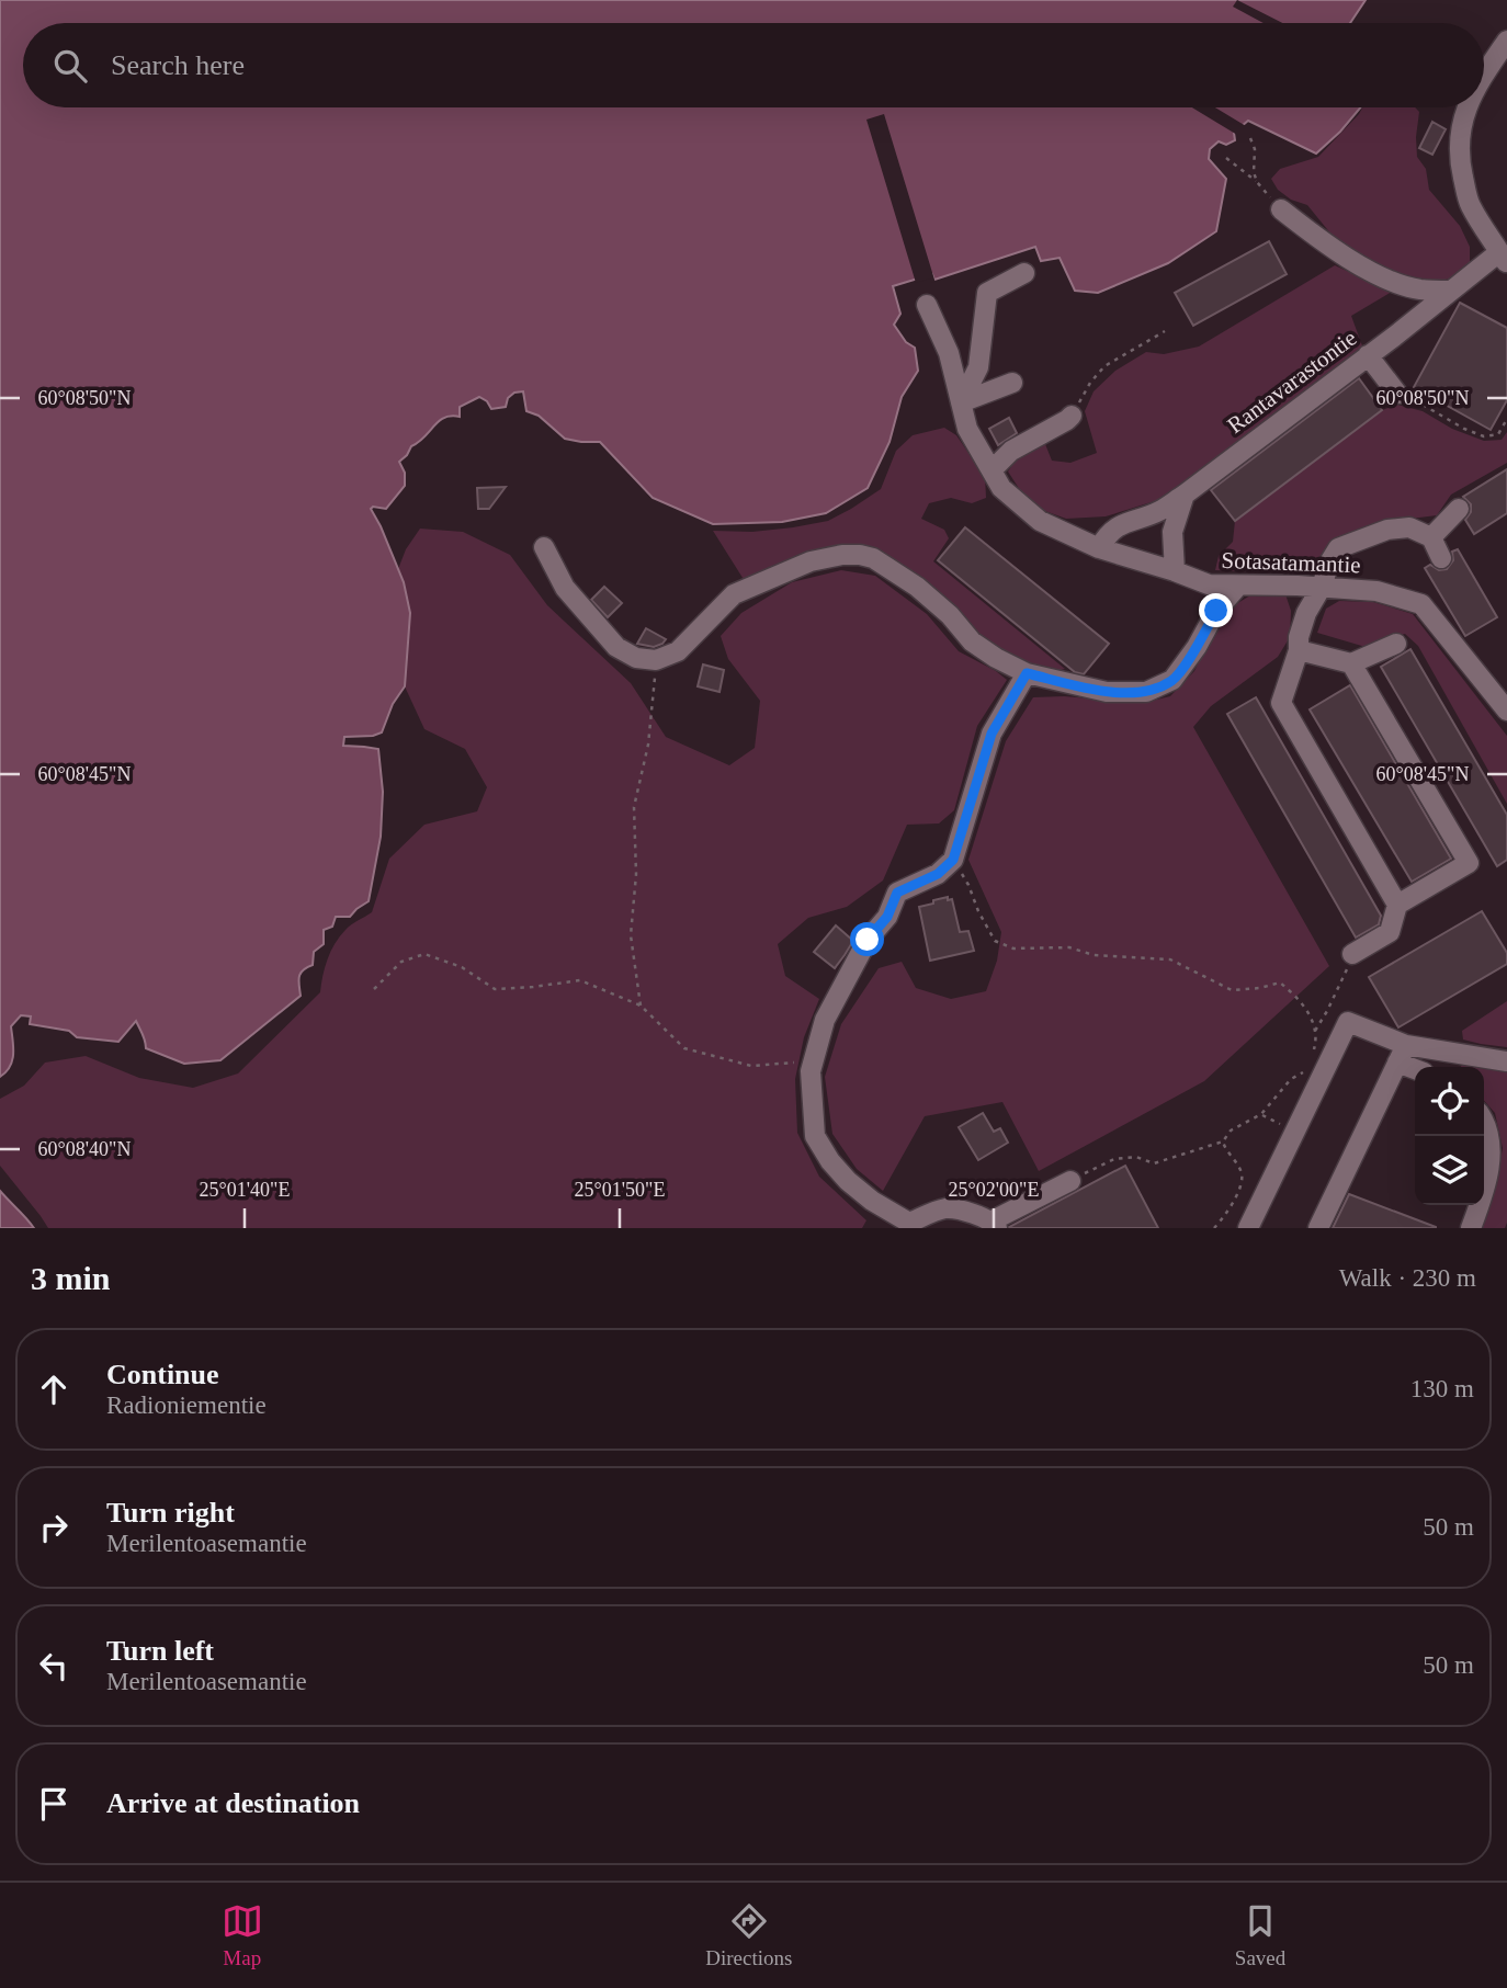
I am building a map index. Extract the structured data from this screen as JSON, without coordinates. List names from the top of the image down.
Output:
{
  "streets": {
    "street": ["Rantavarastontie", "Sotasatamantie"]
  },
  "crossings": [
    ["Rantavarastontie", "Sotasatamantie"]
  ],
  "page": {
    "search": "Search here",
    "heading": ["3 min", "Walk · 230 m"],
    "list": [
      ["Continue", "Radioniementie", "130 m"],
      ["Turn right", "Merilentoasemantie", "50 m"],
      ["Turn left", "Merilentoasemantie", "50 m"],
      "Arrive at destination"
    ],
    "nav": ["Map", "Directions", "Saved"]
  },
  "coordinates": [
    "60°08'50\"N",
    "60°08'45\"N",
    "60°08'40\"N",
    "25°01'40\"E",
    "25°01'50\"E",
    "25°02'00\"E"
  ]
}
